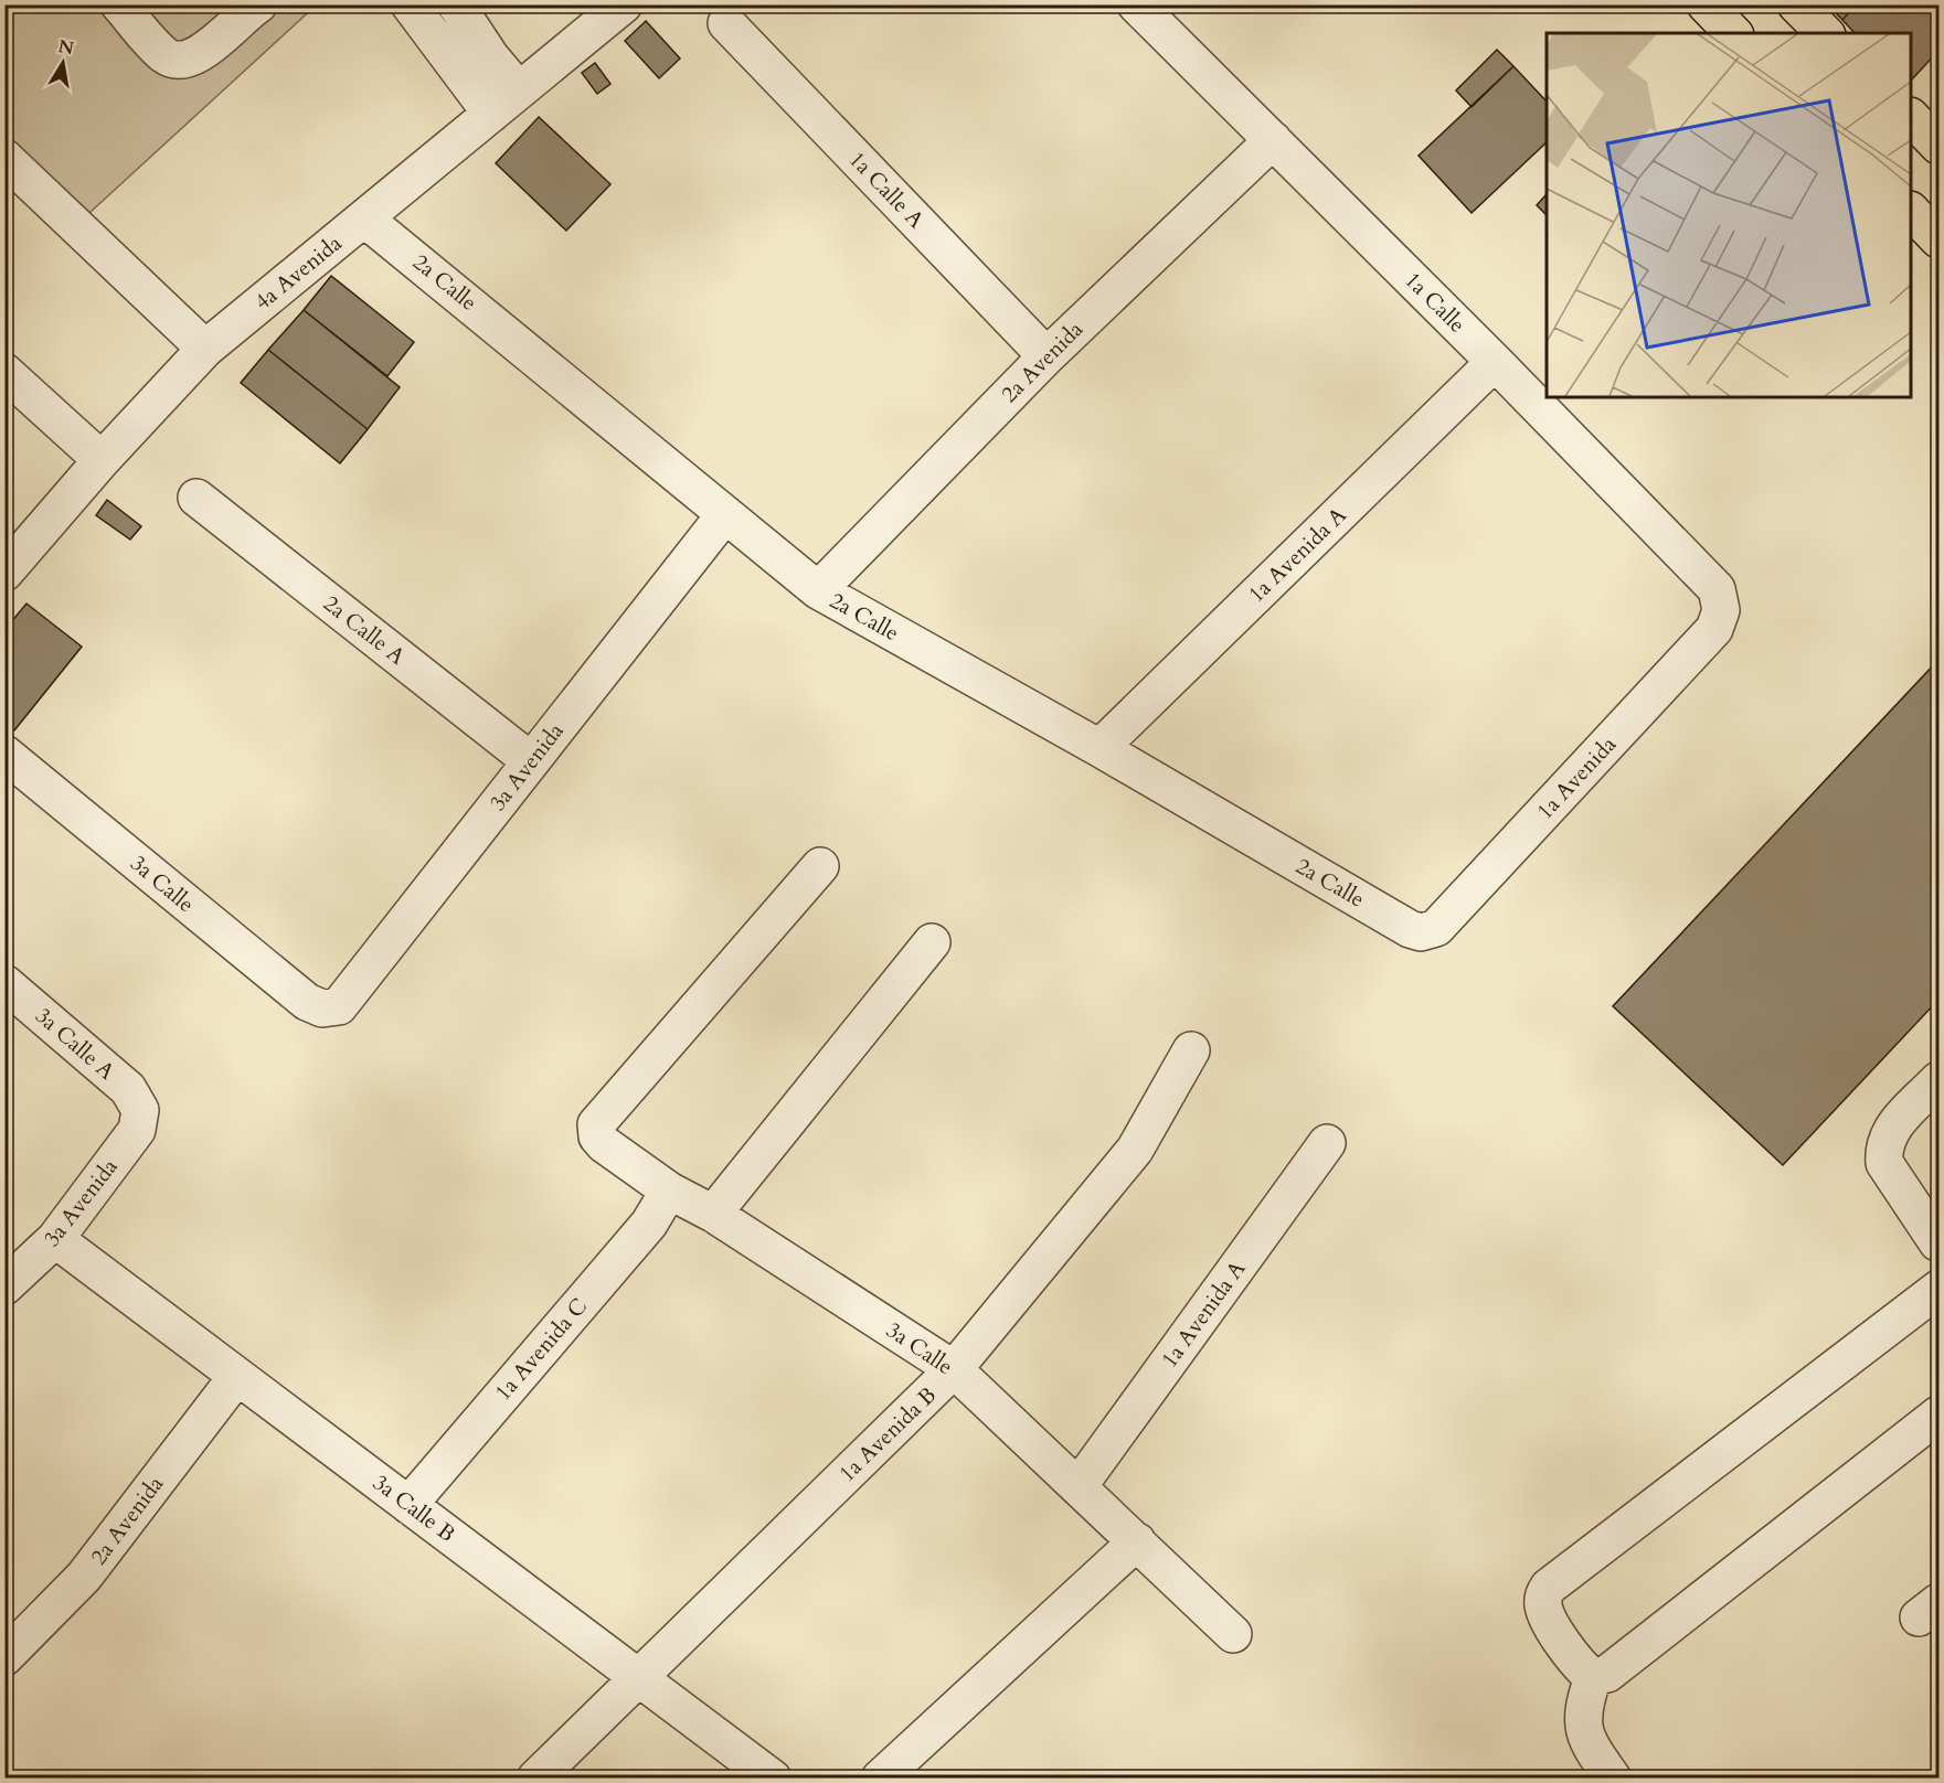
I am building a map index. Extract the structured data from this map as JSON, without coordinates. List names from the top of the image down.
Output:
{
  "streets": {
    "street": [
      "1a Calle A",
      "4a Avenida",
      "2a Calle",
      "1a Calle",
      "2a Avenida",
      "1a Avenida A",
      "2a Calle A",
      "3a Avenida",
      "1a Avenida",
      "3a Calle",
      "3a Calle A",
      "1a Avenida C",
      "1a Avenida B",
      "3a Calle B"
    ]
  },
  "crossings": [
    ["1a Calle A", "2a Avenida"],
    ["4a Avenida", "2a Calle"],
    ["2a Calle", "2a Avenida"],
    ["2a Calle", "1a Avenida A"],
    ["2a Calle", "3a Avenida"],
    ["2a Calle", "1a Avenida"],
    ["1a Calle", "2a Avenida"],
    ["1a Calle", "1a Avenida A"],
    ["1a Calle", "1a Avenida"],
    ["2a Avenida", "3a Calle B"],
    ["1a Avenida A", "3a Calle"],
    ["2a Calle A", "3a Avenida"],
    ["3a Avenida", "3a Calle"],
    ["3a Avenida", "3a Calle A"],
    ["3a Avenida", "3a Calle B"],
    ["3a Calle", "1a Avenida C"],
    ["3a Calle", "1a Avenida B"],
    ["1a Avenida C", "3a Calle B"],
    ["1a Avenida B", "3a Calle B"]
  ],
  "north": "top"
}
